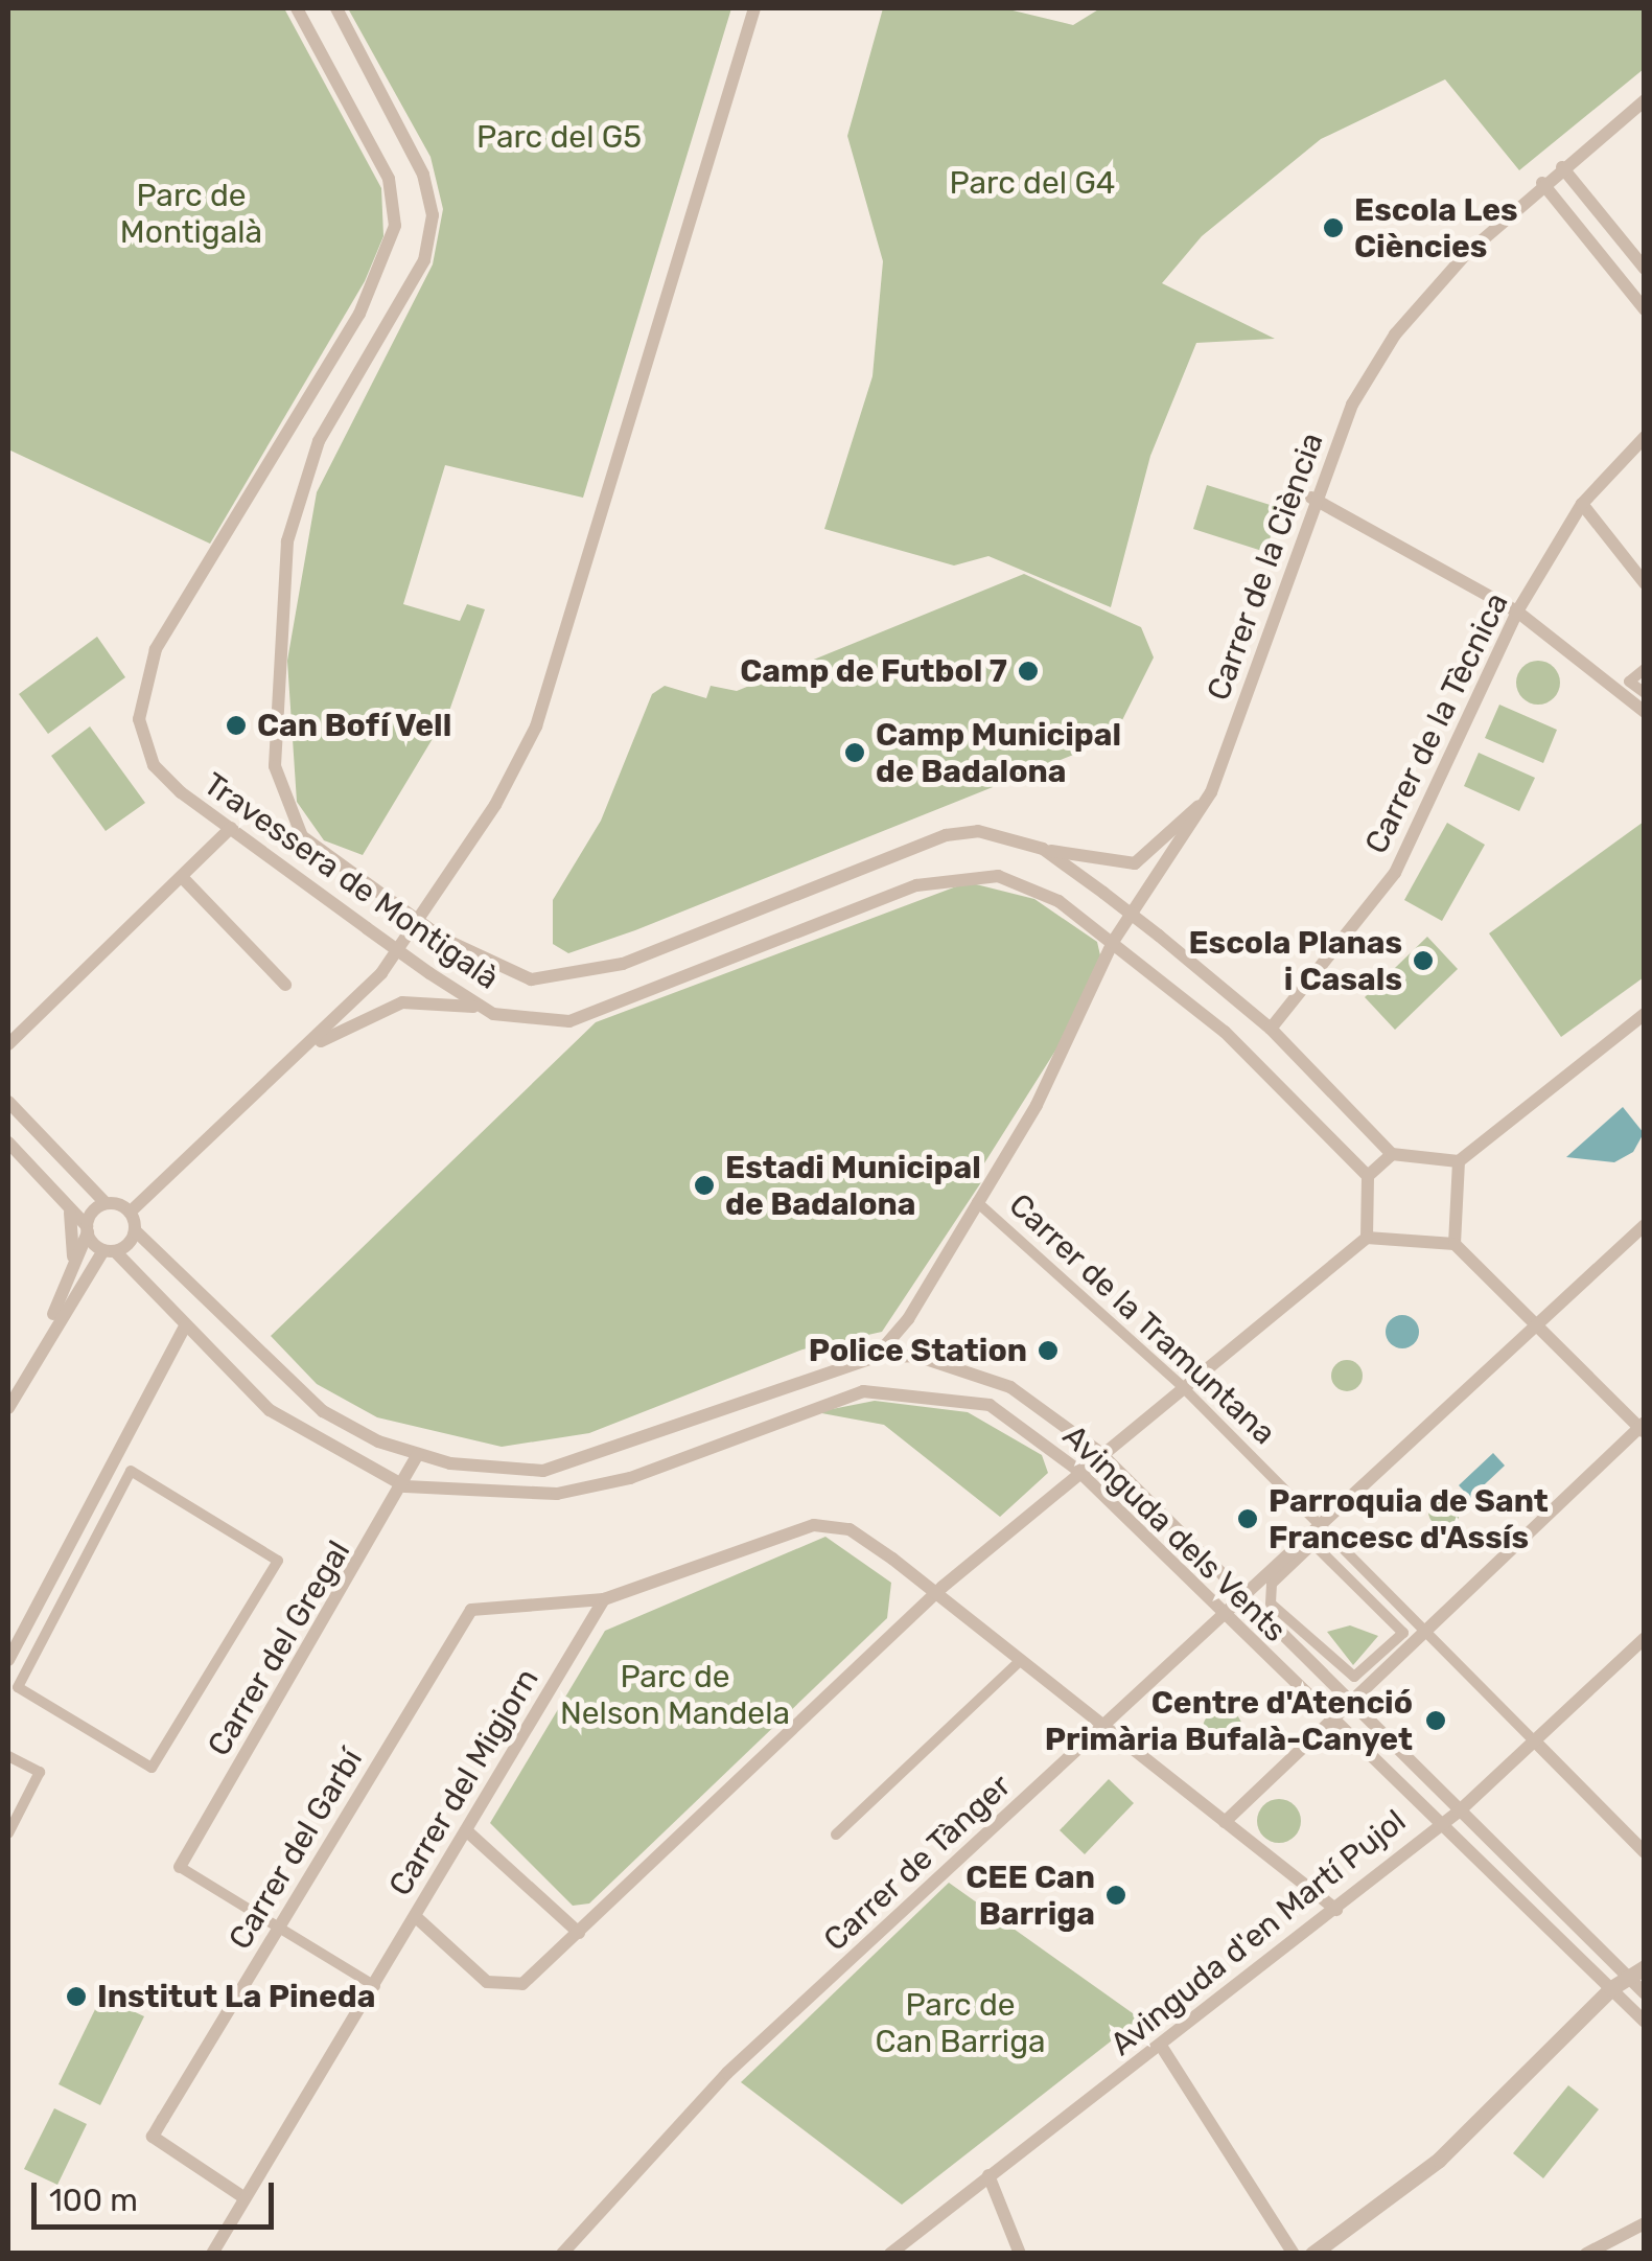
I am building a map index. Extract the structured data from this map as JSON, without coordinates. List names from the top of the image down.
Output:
{
  "streets": {
    "street": [
      "Carrer de la Ciència",
      "Carrer de la Tècnica",
      "Travessera de Montigalà",
      "Carrer de la Tramuntana",
      "Avinguda dels Vents",
      "Carrer del Gregal",
      "Carrer del Migjorn",
      "Carrer del Garbí",
      "Carrer de Tànger",
      "Avinguda d'en Martí Pujol"
    ]
  },
  "crossings": [
    ["Carrer de la Ciència", "Travessera de Montigalà"],
    ["Carrer de la Ciència", "Carrer de la Tramuntana"],
    ["Carrer de la Ciència", "Avinguda dels Vents"],
    ["Carrer de la Tècnica", "Travessera de Montigalà"],
    ["Carrer de la Tramuntana", "Carrer de Tànger"],
    ["Carrer de la Tramuntana", "Avinguda d'en Martí Pujol"],
    ["Avinguda dels Vents", "Carrer del Gregal"],
    ["Avinguda dels Vents", "Carrer de Tànger"],
    ["Avinguda dels Vents", "Avinguda d'en Martí Pujol"],
    ["Carrer del Migjorn", "Carrer del Garbí"]
  ],
  "parks": [
    "Parc del G5",
    "Parc del G4",
    "Parc de Montigalà",
    "Parc de Nelson Mandela",
    "Parc de Can Barriga"
  ],
  "places": [
    "Escola Les Ciències",
    "Camp de Futbol 7",
    "Can Bofí Vell",
    "Camp Municipal de Badalona",
    "Escola Planas i Casals",
    "Estadi Municipal de Badalona",
    "Police Station",
    "Parroquia de Sant Francesc d'Assís",
    "Centre d'Atenció Primària Bufalà-Canyet",
    "CEE Can Barriga",
    "Institut La Pineda"
  ],
  "scale_bar": "100 m"
}
